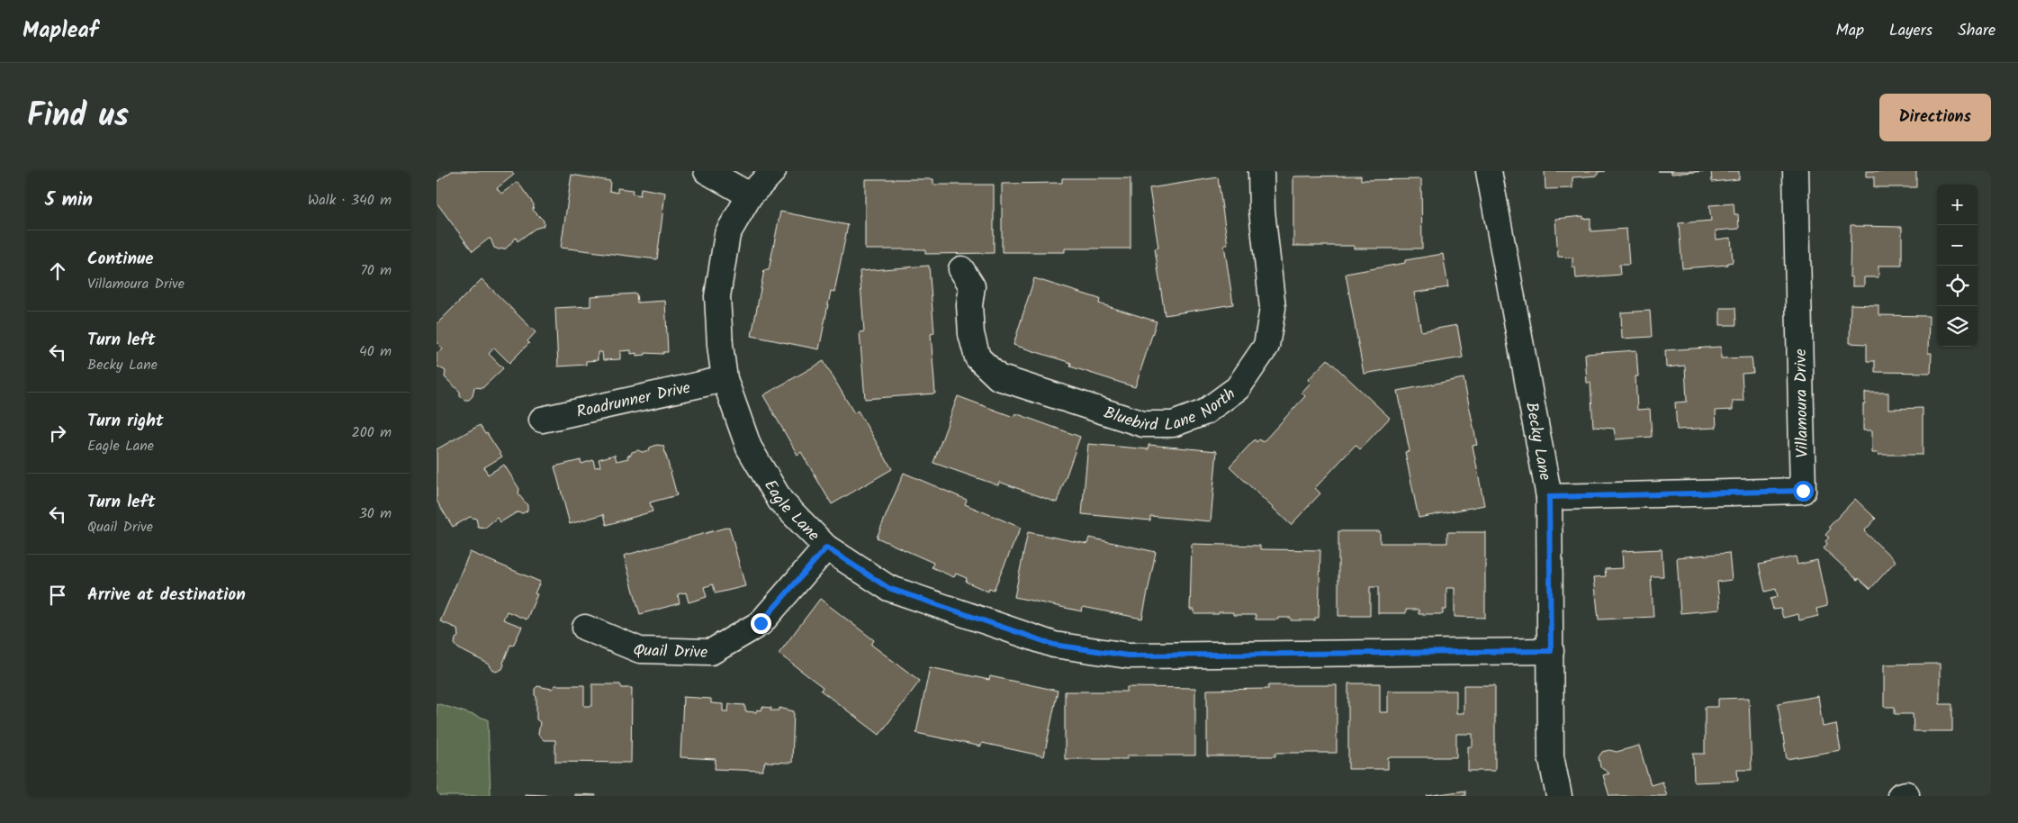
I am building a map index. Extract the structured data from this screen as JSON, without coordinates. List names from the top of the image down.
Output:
{
  "streets": {
    "street": [
      "Bluebird Lane North",
      "Roadrunner Drive",
      "Villamoura Drive",
      "Becky Lane",
      "Eagle Lane",
      "Quail Drive"
    ]
  },
  "crossings": [
    ["Roadrunner Drive", "Eagle Lane"],
    ["Villamoura Drive", "Becky Lane"],
    ["Becky Lane", "Eagle Lane"],
    ["Eagle Lane", "Quail Drive"]
  ],
  "page": {
    "header": "Mapleaf",
    "nav": ["Map", "Layers", "Share"],
    "title": "Find us",
    "buttons": "Directions",
    "heading": ["5 min", "Walk · 340 m"],
    "map_buttons": ["+", "−"],
    "list": [
      ["Continue", "Villamoura Drive", "70 m"],
      ["Turn left", "Becky Lane", "40 m"],
      ["Turn right", "Eagle Lane", "200 m"],
      ["Turn left", "Quail Drive", "30 m"],
      "Arrive at destination"
    ]
  }
}
